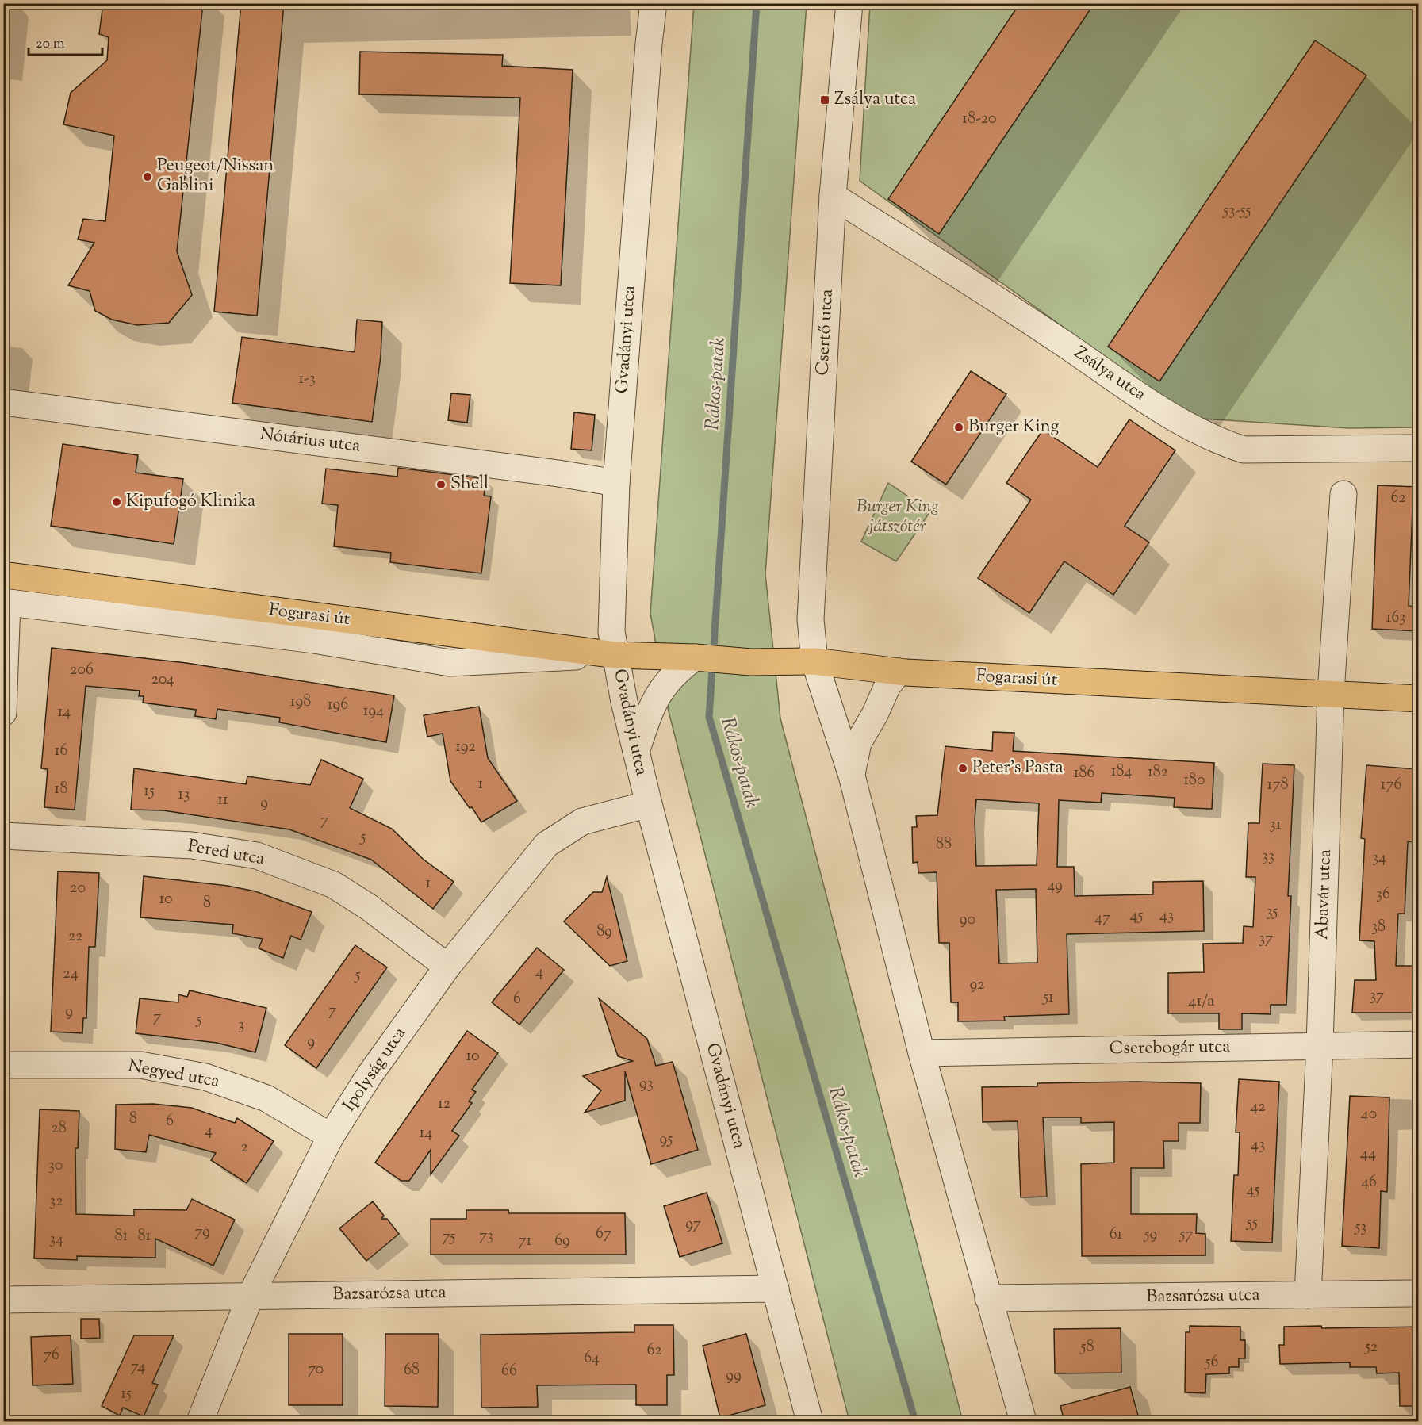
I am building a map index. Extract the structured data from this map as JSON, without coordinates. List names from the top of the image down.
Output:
{
  "streets": {
    "main road": ["Fogarasi út"],
    "street": [
      "Csertő utca",
      "Gvadányi utca",
      "Zsálya utca",
      "Nótárius utca",
      "Pered utca",
      "Abavár utca",
      "Cserebogár utca",
      "Ipolyság utca",
      "Negyed utca",
      "Bazsarózsa utca"
    ]
  },
  "crossings": [
    ["Csertő utca", "Zsálya utca"],
    ["Csertő utca", "Fogarasi út"],
    ["Gvadányi utca", "Nótárius utca"],
    ["Gvadányi utca", "Fogarasi út"],
    ["Gvadányi utca", "Ipolyság utca"],
    ["Gvadányi utca", "Bazsarózsa utca"],
    ["Fogarasi út", "Abavár utca"],
    ["Pered utca", "Ipolyság utca"],
    ["Abavár utca", "Cserebogár utca"],
    ["Abavár utca", "Bazsarózsa utca"],
    ["Ipolyság utca", "Negyed utca"],
    ["Ipolyság utca", "Bazsarózsa utca"]
  ],
  "water": ["Rákos-patak"],
  "parks": ["Burger King játszótér"],
  "places": {
    "transit": ["Zsálya utca"],
    "other": [
      "Peugeot/Nissan Gablini",
      "Burger King",
      "Shell",
      "Kipufogó Klinika",
      "Peter's Pasta"
    ]
  },
  "house_numbers": [
    "18-20",
    "53-55",
    "1-3",
    "62",
    "163",
    "206",
    "204",
    "198",
    "196",
    "194",
    "14",
    "192",
    "16",
    "184",
    "182",
    "186",
    "180",
    "1",
    "178",
    "176",
    "18",
    "15",
    "13",
    "11",
    "9",
    "7",
    "31",
    "5",
    "88",
    "33",
    "34",
    "1",
    "49",
    "20",
    "36",
    "10",
    "8",
    "35",
    "45",
    "43",
    "47",
    "90",
    "38",
    "89",
    "22",
    "37",
    "4",
    "24",
    "5",
    "92",
    "37",
    "51",
    "6",
    "41/a",
    "7",
    "9",
    "7",
    "5",
    "3",
    "9",
    "10",
    "93",
    "12",
    "42",
    "40",
    "8",
    "6",
    "28",
    "4",
    "14",
    "95",
    "43",
    "2",
    "44",
    "30",
    "46",
    "45",
    "32",
    "55",
    "97",
    "53",
    "79",
    "67",
    "61",
    "59",
    "57",
    "81",
    "81",
    "73",
    "75",
    "34",
    "71",
    "69",
    "58",
    "52",
    "62",
    "76",
    "64",
    "56",
    "74",
    "70",
    "68",
    "66",
    "99",
    "15"
  ],
  "scale_bar": "20 m"
}
